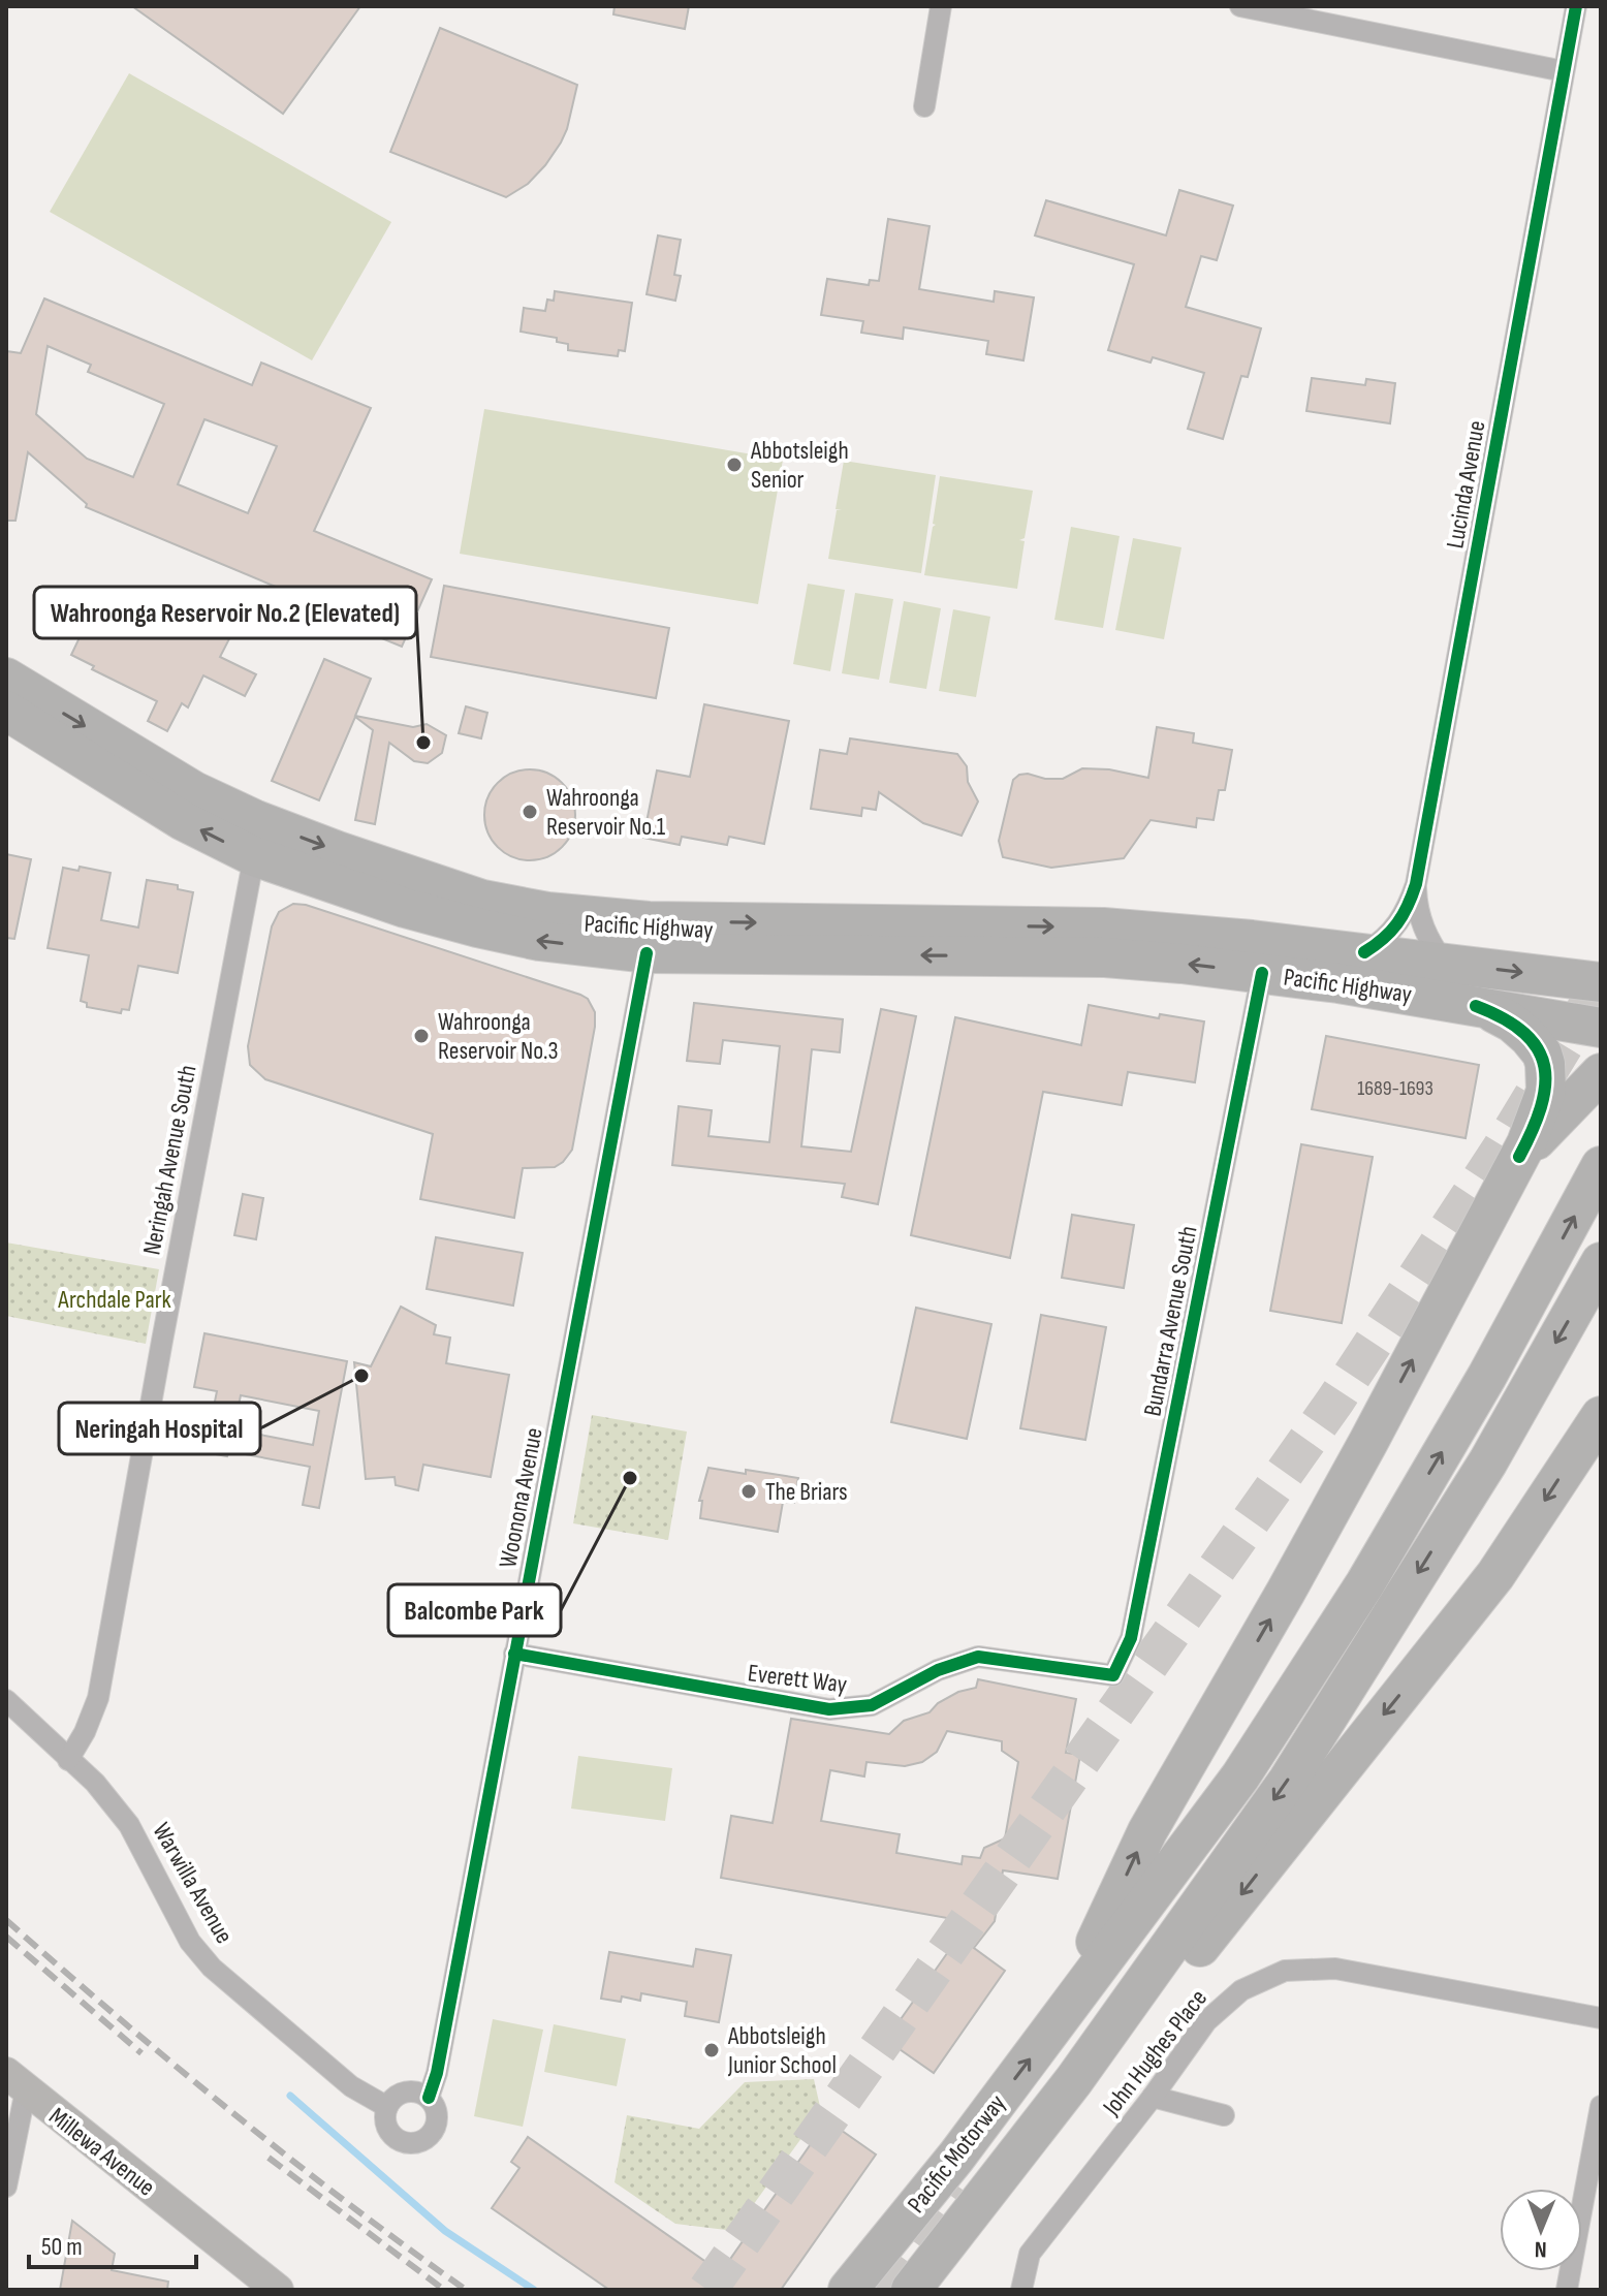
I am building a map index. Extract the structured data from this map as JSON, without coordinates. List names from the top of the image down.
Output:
{
  "streets": {
    "highway": ["Pacific Highway", "Pacific Motorway"],
    "street": [
      "Lucinda Avenue",
      "Neringah Avenue South",
      "Bundarra Avenue South",
      "Woonona Avenue",
      "Everett Way",
      "Warwilla Avenue",
      "John Hughes Place",
      "Millewa Avenue"
    ]
  },
  "crossings": [
    ["Lucinda Avenue", "Pacific Highway"],
    ["Pacific Highway", "Neringah Avenue South"],
    ["Pacific Highway", "Bundarra Avenue South"],
    ["Pacific Highway", "Woonona Avenue"],
    ["Neringah Avenue South", "Warwilla Avenue"],
    ["Bundarra Avenue South", "Everett Way"],
    ["Woonona Avenue", "Everett Way"],
    ["Woonona Avenue", "Warwilla Avenue"]
  ],
  "parks": ["Archdale Park"],
  "places": [
    "Abbotsleigh Senior",
    "Wahroonga Reservoir No.2 (Elevated)",
    "Wahroonga Reservoir No.1",
    "Wahroonga Reservoir No.3",
    "Neringah Hospital",
    "Balcombe Park",
    "The Briars",
    "Abbotsleigh Junior School"
  ],
  "house_numbers": ["1689-1693"],
  "scale_bar": "50 m",
  "north": "bottom"
}
